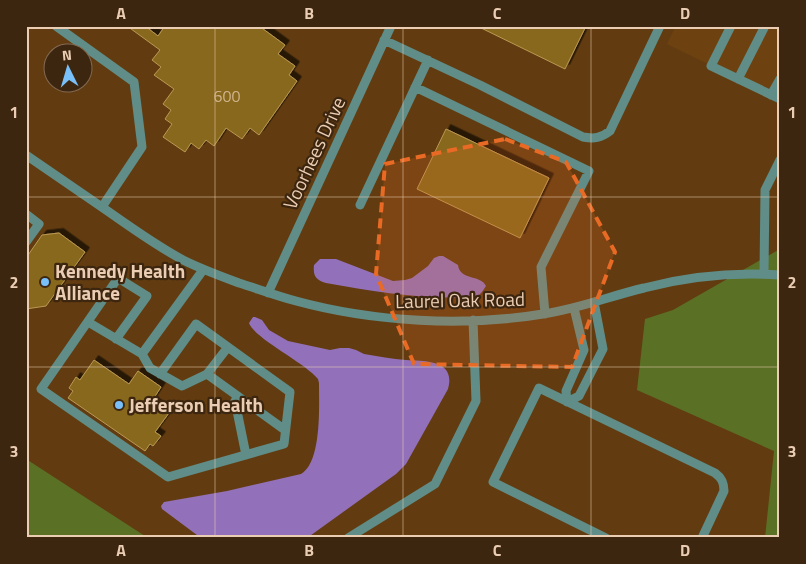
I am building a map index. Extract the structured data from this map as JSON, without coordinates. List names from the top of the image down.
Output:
{
  "streets": {
    "street": ["Voorhees Drive", "Laurel Oak Road"]
  },
  "crossings": [
    ["Voorhees Drive", "Laurel Oak Road"]
  ],
  "places": ["Kennedy Health Alliance", "Jefferson Health"],
  "house_numbers": ["600"],
  "north": "top",
  "grid": {
    "columns": [
      "A",
      "B",
      "C",
      "D"
    ],
    "rows": ["1", "2", "3"]
  }
}
